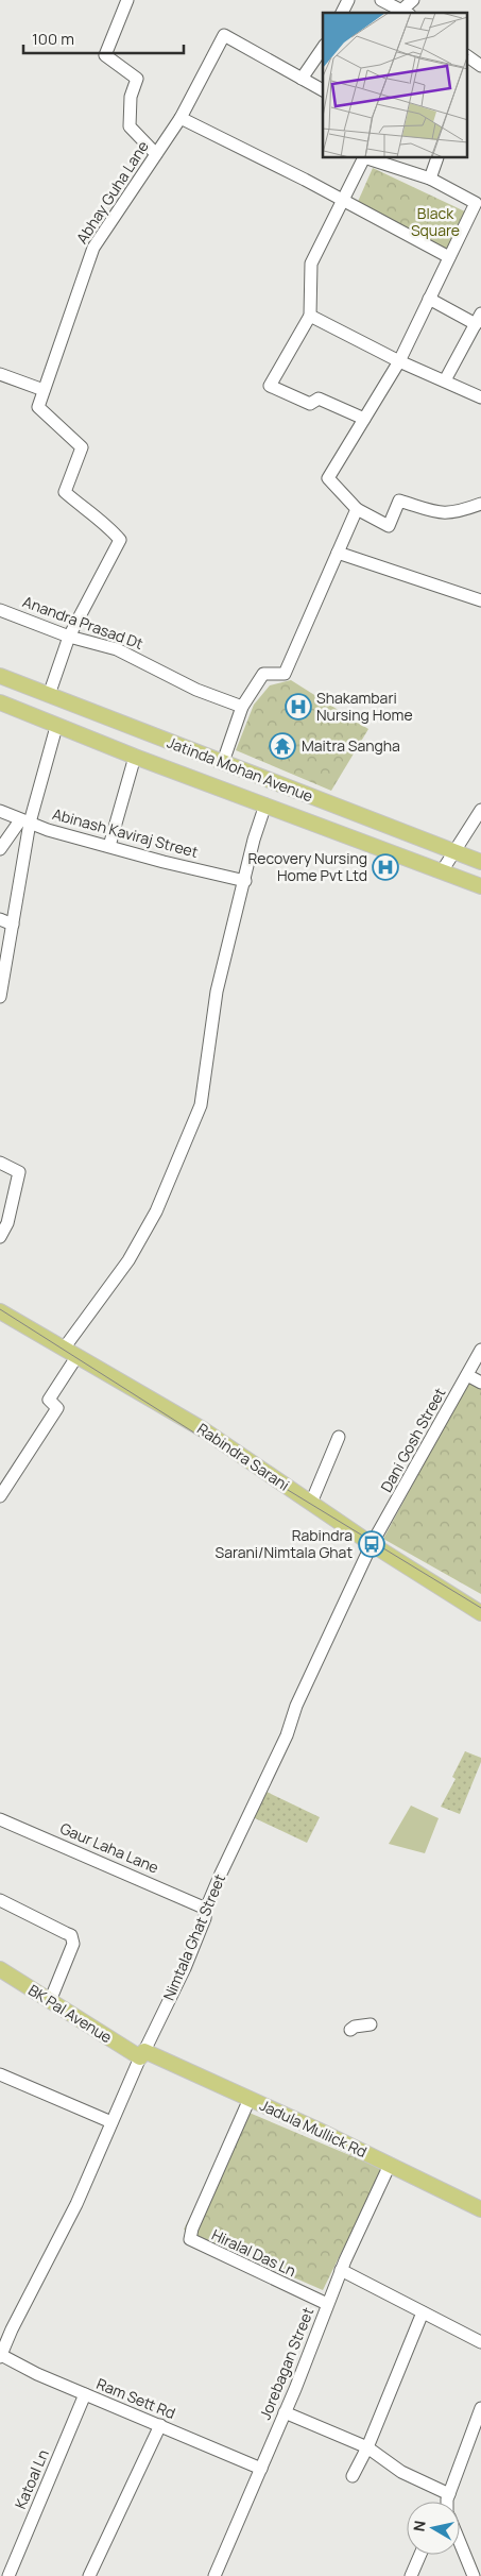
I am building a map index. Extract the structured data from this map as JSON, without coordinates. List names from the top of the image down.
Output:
{
  "streets": {
    "main road": [
      "Jatinda Mohan Avenue",
      "Rabindra Sarani",
      "BK Pal Avenue",
      "Jadula Mullick Rd"
    ],
    "street": [
      "Abhay Guha Lane",
      "Anandra Prasad Dt",
      "Abinash Kaviraj Street",
      "Dani Gosh Street",
      "Gaur Laha Lane",
      "Nimtala Ghat Street",
      "Hiralal Das Ln",
      "Jorebagan Street",
      "Ram Sett Rd",
      "Katoal Ln"
    ]
  },
  "crossings": [
    ["Abhay Guha Lane", "Anandra Prasad Dt"],
    ["Dani Gosh Street", "Rabindra Sarani"],
    ["Dani Gosh Street", "Nimtala Ghat Street"],
    ["Rabindra Sarani", "Nimtala Ghat Street"],
    ["Gaur Laha Lane", "Nimtala Ghat Street"],
    ["Nimtala Ghat Street", "BK Pal Avenue"],
    ["Nimtala Ghat Street", "Jadula Mullick Rd"],
    ["Nimtala Ghat Street", "Ram Sett Rd"],
    ["BK Pal Avenue", "Jadula Mullick Rd"],
    ["Jadula Mullick Rd", "Hiralal Das Ln"],
    ["Jadula Mullick Rd", "Jorebagan Street"],
    ["Hiralal Das Ln", "Jorebagan Street"],
    ["Jorebagan Street", "Ram Sett Rd"],
    ["Ram Sett Rd", "Katoal Ln"]
  ],
  "parks": ["Black Square"],
  "places": {
    "hospital": ["Shakambari Nursing Home", "Recovery Nursing Home Pvt Ltd"],
    "temple": ["Maitra Sangha"],
    "bus stop": ["Rabindra Sarani/Nimtala Ghat"]
  },
  "scale_bar": "100 m",
  "north": "left"
}
